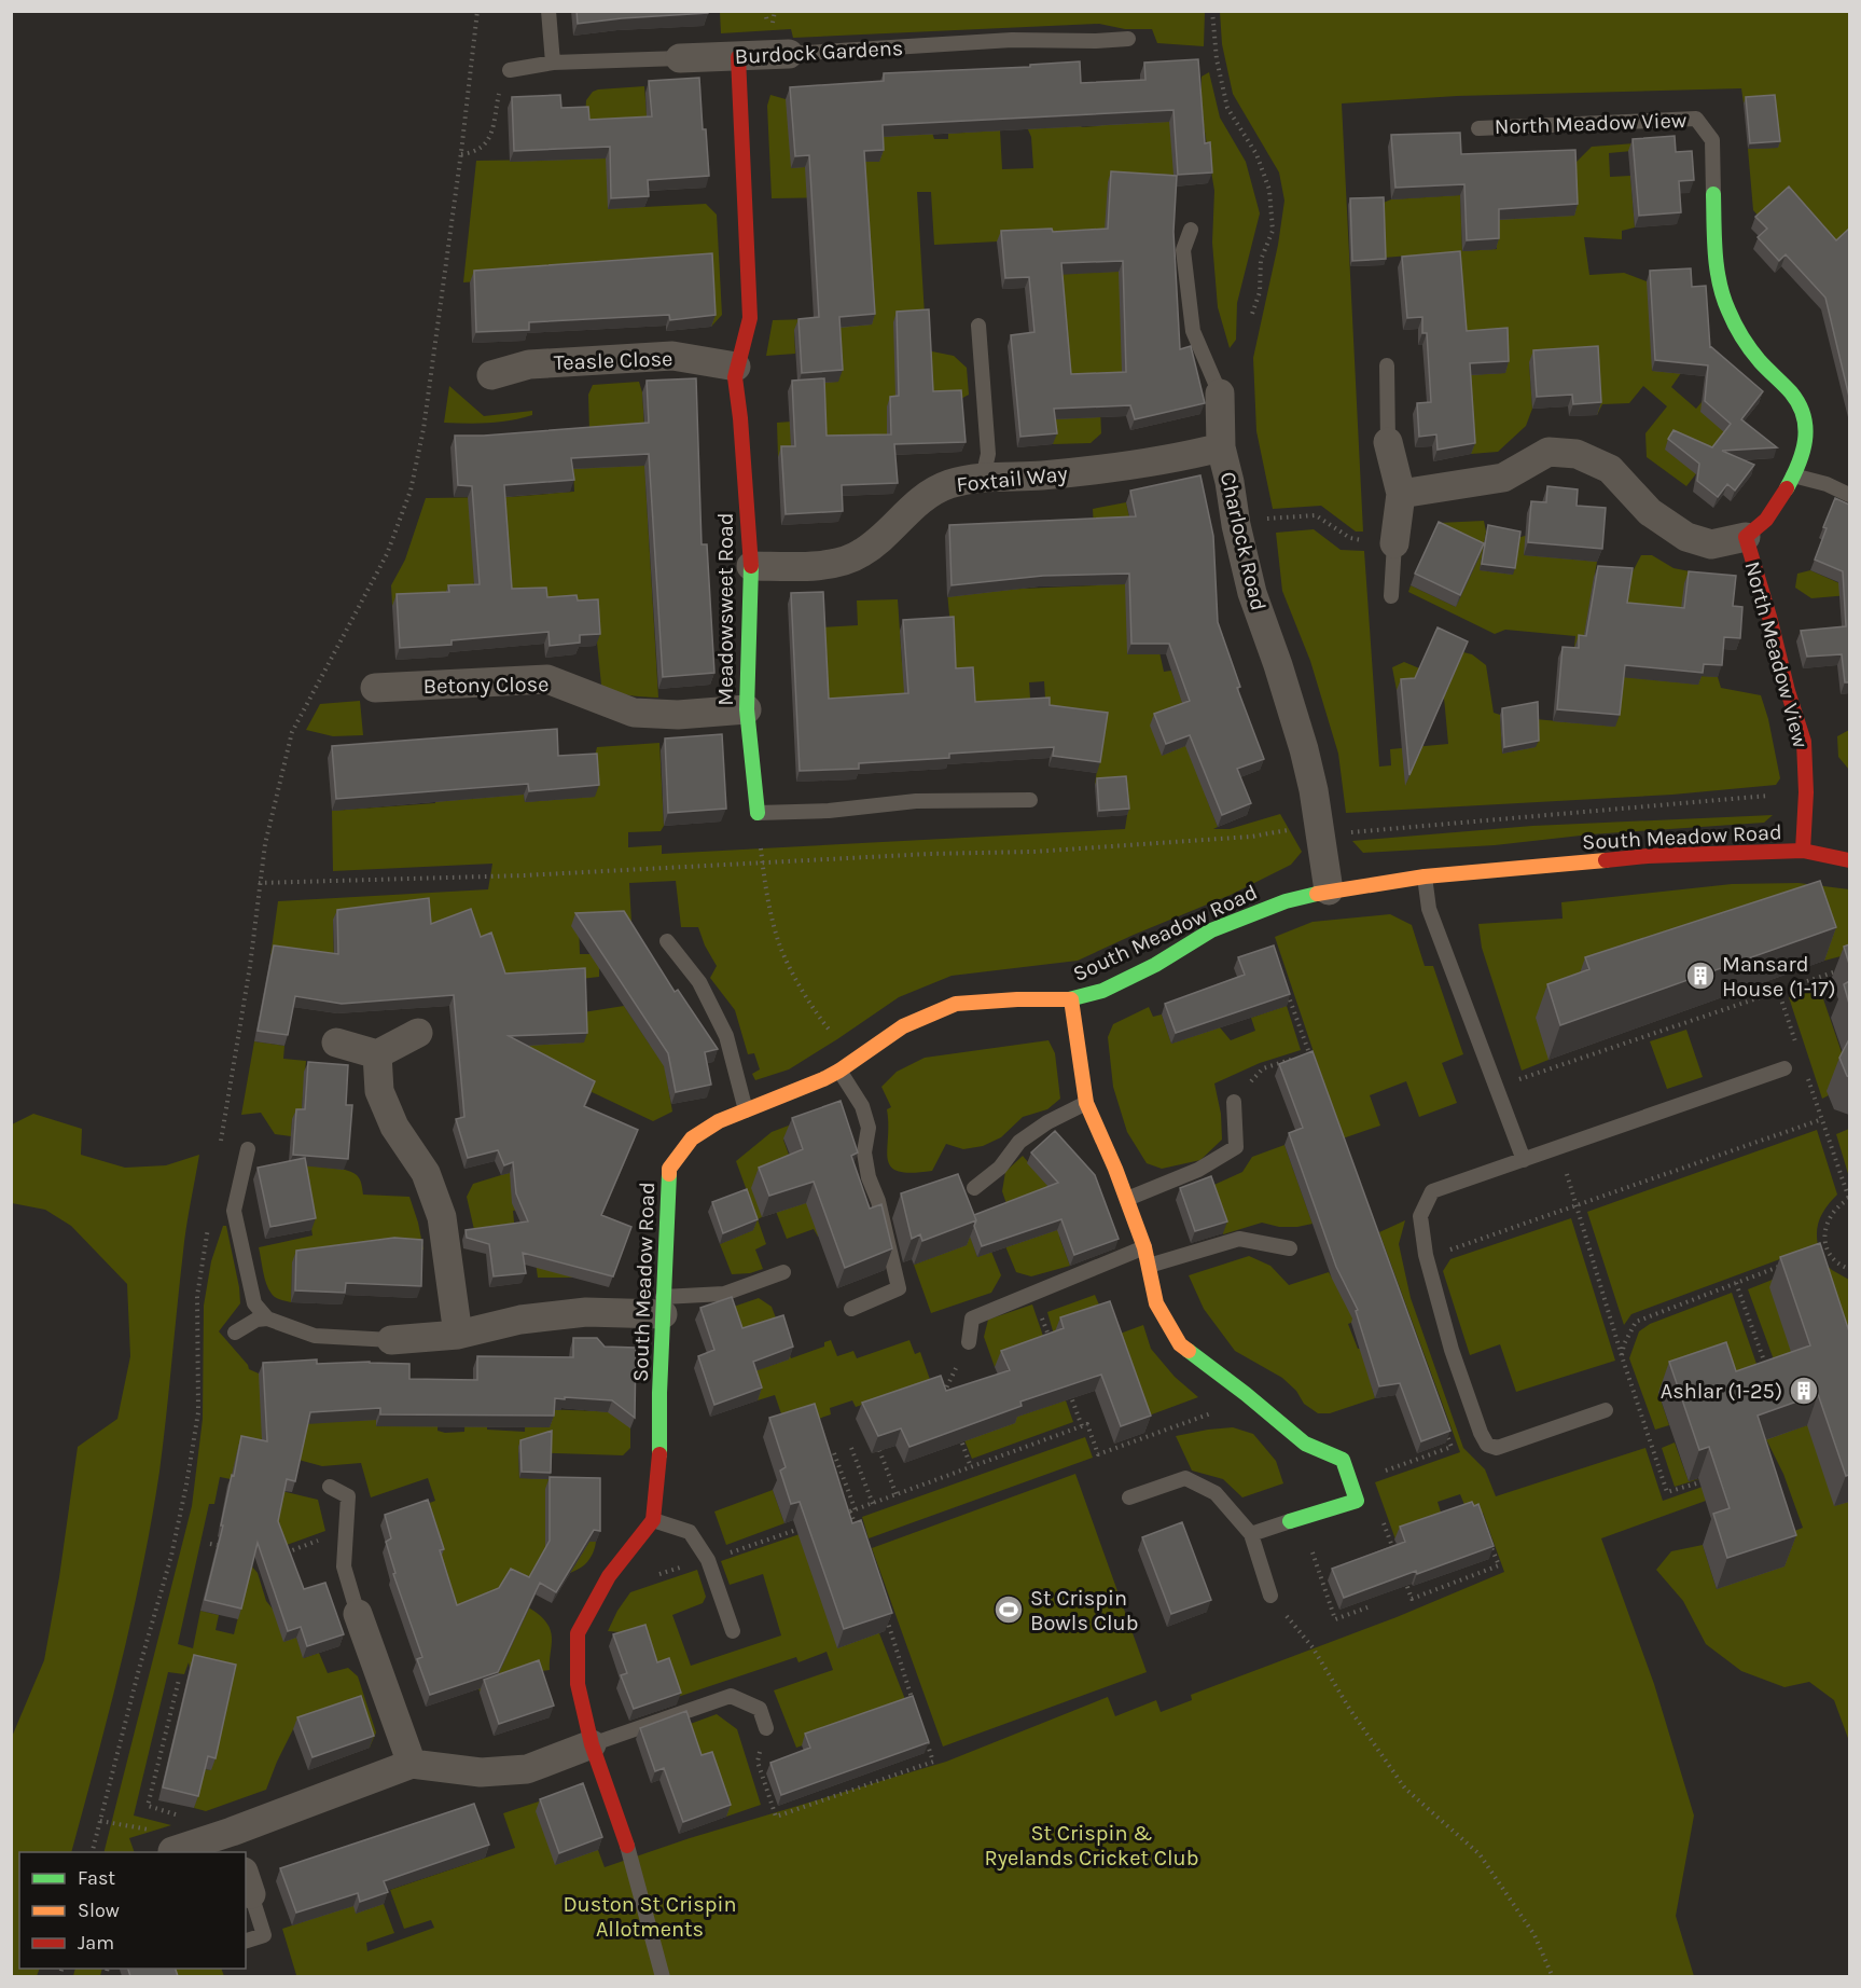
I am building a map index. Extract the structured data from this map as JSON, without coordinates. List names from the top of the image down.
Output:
{
  "streets": {
    "street": [
      "Burdock Gardens",
      "North Meadow View",
      "Teasle Close",
      "Foxtail Way",
      "Charlock Road",
      "Meadowsweet Road",
      "Betony Close",
      "South Meadow Road"
    ]
  },
  "crossings": [
    ["Burdock Gardens", "Meadowsweet Road"],
    ["North Meadow View", "South Meadow Road"],
    ["Teasle Close", "Meadowsweet Road"],
    ["Foxtail Way", "Charlock Road"],
    ["Foxtail Way", "Meadowsweet Road"],
    ["Charlock Road", "South Meadow Road"],
    ["Meadowsweet Road", "Betony Close"]
  ],
  "parks": ["St Crispin & Ryelands Cricket Club", "Duston St Crispin Allotments"],
  "places": {
    "building": ["Mansard House (1-17)", "Ashlar (1-25)"],
    "sports": ["St Crispin Bowls Club"]
  },
  "legend": ["Fast", "Slow", "Jam"]
}
